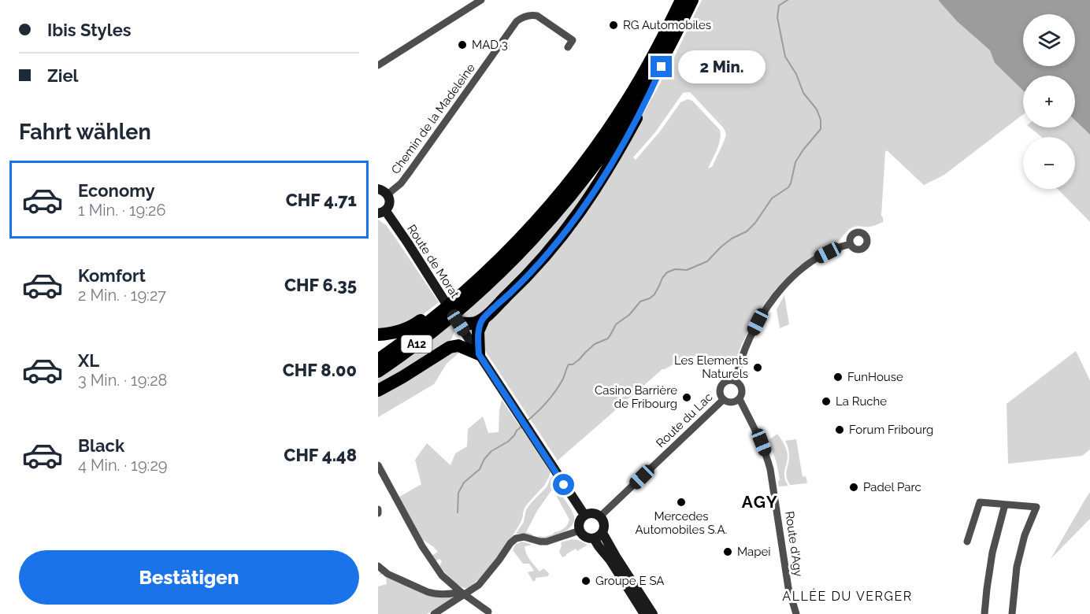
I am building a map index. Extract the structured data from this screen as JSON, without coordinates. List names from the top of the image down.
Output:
{
  "streets": {
    "highway": ["A12"],
    "main road": ["Route de Morat"],
    "street": ["Chemin de la Madeleine", "Route du Lac", "Route d'Agy"]
  },
  "crossings": [
    ["Chemin de la Madeleine", "Route de Morat"],
    ["Route de Morat", "Route du Lac"],
    ["Route du Lac", "Route d'Agy"]
  ],
  "districts": ["AGY", "ALLÉE DU VERGER"],
  "places": [
    "RG Automobiles",
    "MAD 3",
    "Les Elements Naturels",
    "FunHouse",
    "Casino Barrière de Fribourg",
    "La Ruche",
    "Forum Fribourg",
    "Padel Parc",
    "Mercedes Automobiles S.A.",
    "Mapei",
    "Groupe E SA"
  ],
  "page": {
    "banner": ["Ibis Styles", "Ziel"],
    "map_buttons": ["+", "−"],
    "bubble": "2 Min.",
    "heading": "Fahrt wählen",
    "list": [
      {
        "name": "Economy",
        "note": "1 Min. · 19:26",
        "value": "CHF 4.71"
      },
      {
        "name": "Komfort",
        "note": "2 Min. · 19:27",
        "value": "CHF 6.35"
      },
      {
        "name": "XL",
        "note": "3 Min. · 19:28",
        "value": "CHF 8.00"
      },
      {
        "name": "Black",
        "note": "4 Min. · 19:29",
        "value": "CHF 4.48"
      }
    ],
    "buttons": "Bestätigen"
  }
}
